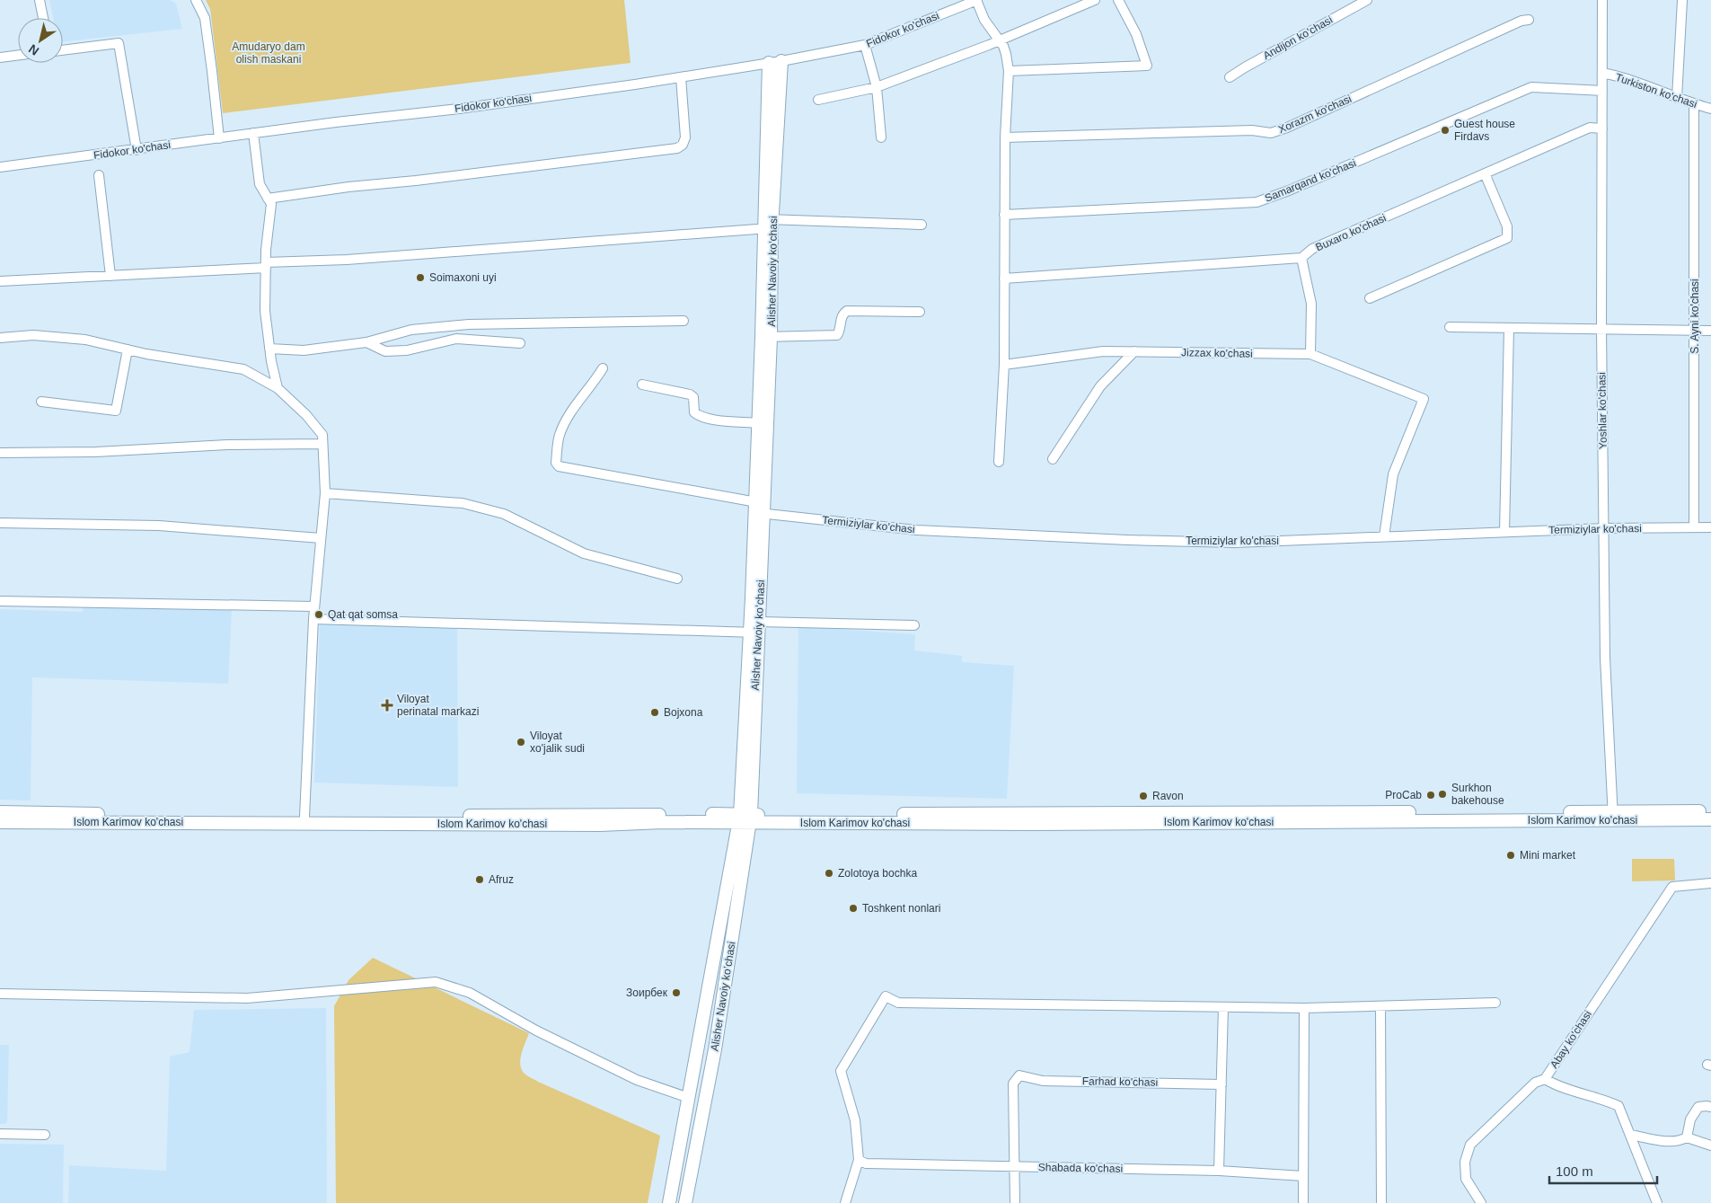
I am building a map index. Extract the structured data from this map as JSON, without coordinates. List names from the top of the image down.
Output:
{
  "streets": {
    "main road": ["Alisher Navoiy ko’chasi", "Islom Karimov ko'chasi"],
    "street": [
      "Fidokor ko'chasi",
      "Andijon ko'chasi",
      "Turkiston ko'chasi",
      "Xorazm ko'chasi",
      "Samarqand ko'chasi",
      "Buxaro ko'chasi",
      "S. Ayni ko'chasi",
      "Jizzax ko'chasi",
      "Yoshlar ko'chasi",
      "Termiziylar ko'chasi",
      "Abay ko'chasi",
      "Farhad ko'chasi",
      "Shabada ko'chasi"
    ]
  },
  "crossings": [
    ["Fidokor ko'chasi", "Alisher Navoiy ko’chasi"],
    ["Turkiston ko'chasi", "S. Ayni ko'chasi"],
    ["Turkiston ko'chasi", "Yoshlar ko'chasi"],
    ["Samarqand ko'chasi", "Yoshlar ko'chasi"],
    ["Buxaro ko'chasi", "Yoshlar ko'chasi"],
    ["Alisher Navoiy ko’chasi", "Termiziylar ko'chasi"],
    ["Alisher Navoiy ko’chasi", "Islom Karimov ko'chasi"],
    ["S. Ayni ko'chasi", "Termiziylar ko'chasi"],
    ["Jizzax ko'chasi", "Termiziylar ko'chasi"],
    ["Yoshlar ko'chasi", "Termiziylar ko'chasi"],
    ["Yoshlar ko'chasi", "Islom Karimov ko'chasi"],
    ["Farhad ko'chasi", "Shabada ko'chasi"]
  ],
  "parks": ["Amudaryo dam olish maskani"],
  "places": {
    "other": [
      "Guest house Firdavs",
      "Soimaxoni uyi",
      "Qat qat somsa",
      "Bojxona",
      "Viloyat xo'jalik sudi",
      "Surkhon bakehouse",
      "ProCab",
      "Ravon",
      "Mini market",
      "Zolotoya bochka",
      "Afruz",
      "Toshkent nonlari",
      "Зоирбек"
    ],
    "health": ["Viloyat perinatal markazi"]
  },
  "scale_bar": "100 m",
  "north": "bottom left"
}
